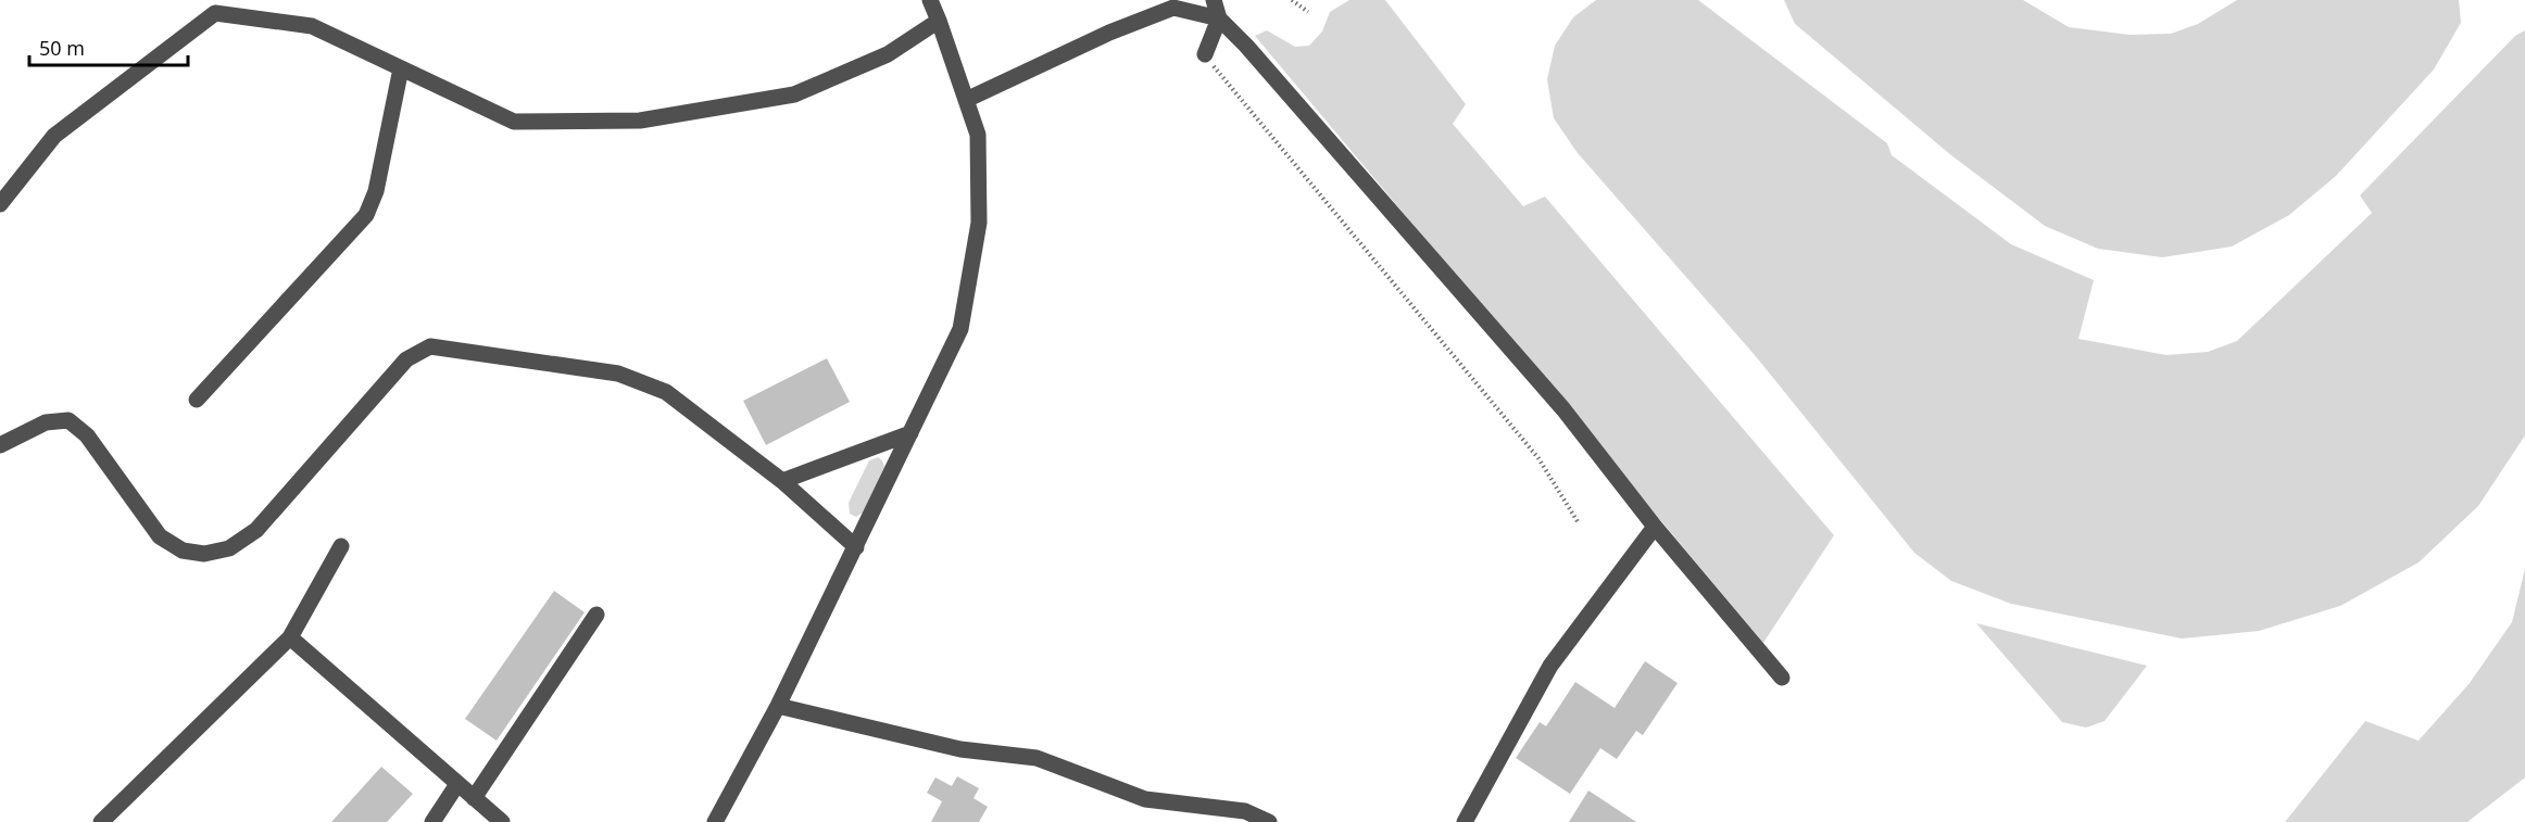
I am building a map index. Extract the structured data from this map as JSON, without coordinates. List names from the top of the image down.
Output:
{
  "scale_bar": "50 m"
}
